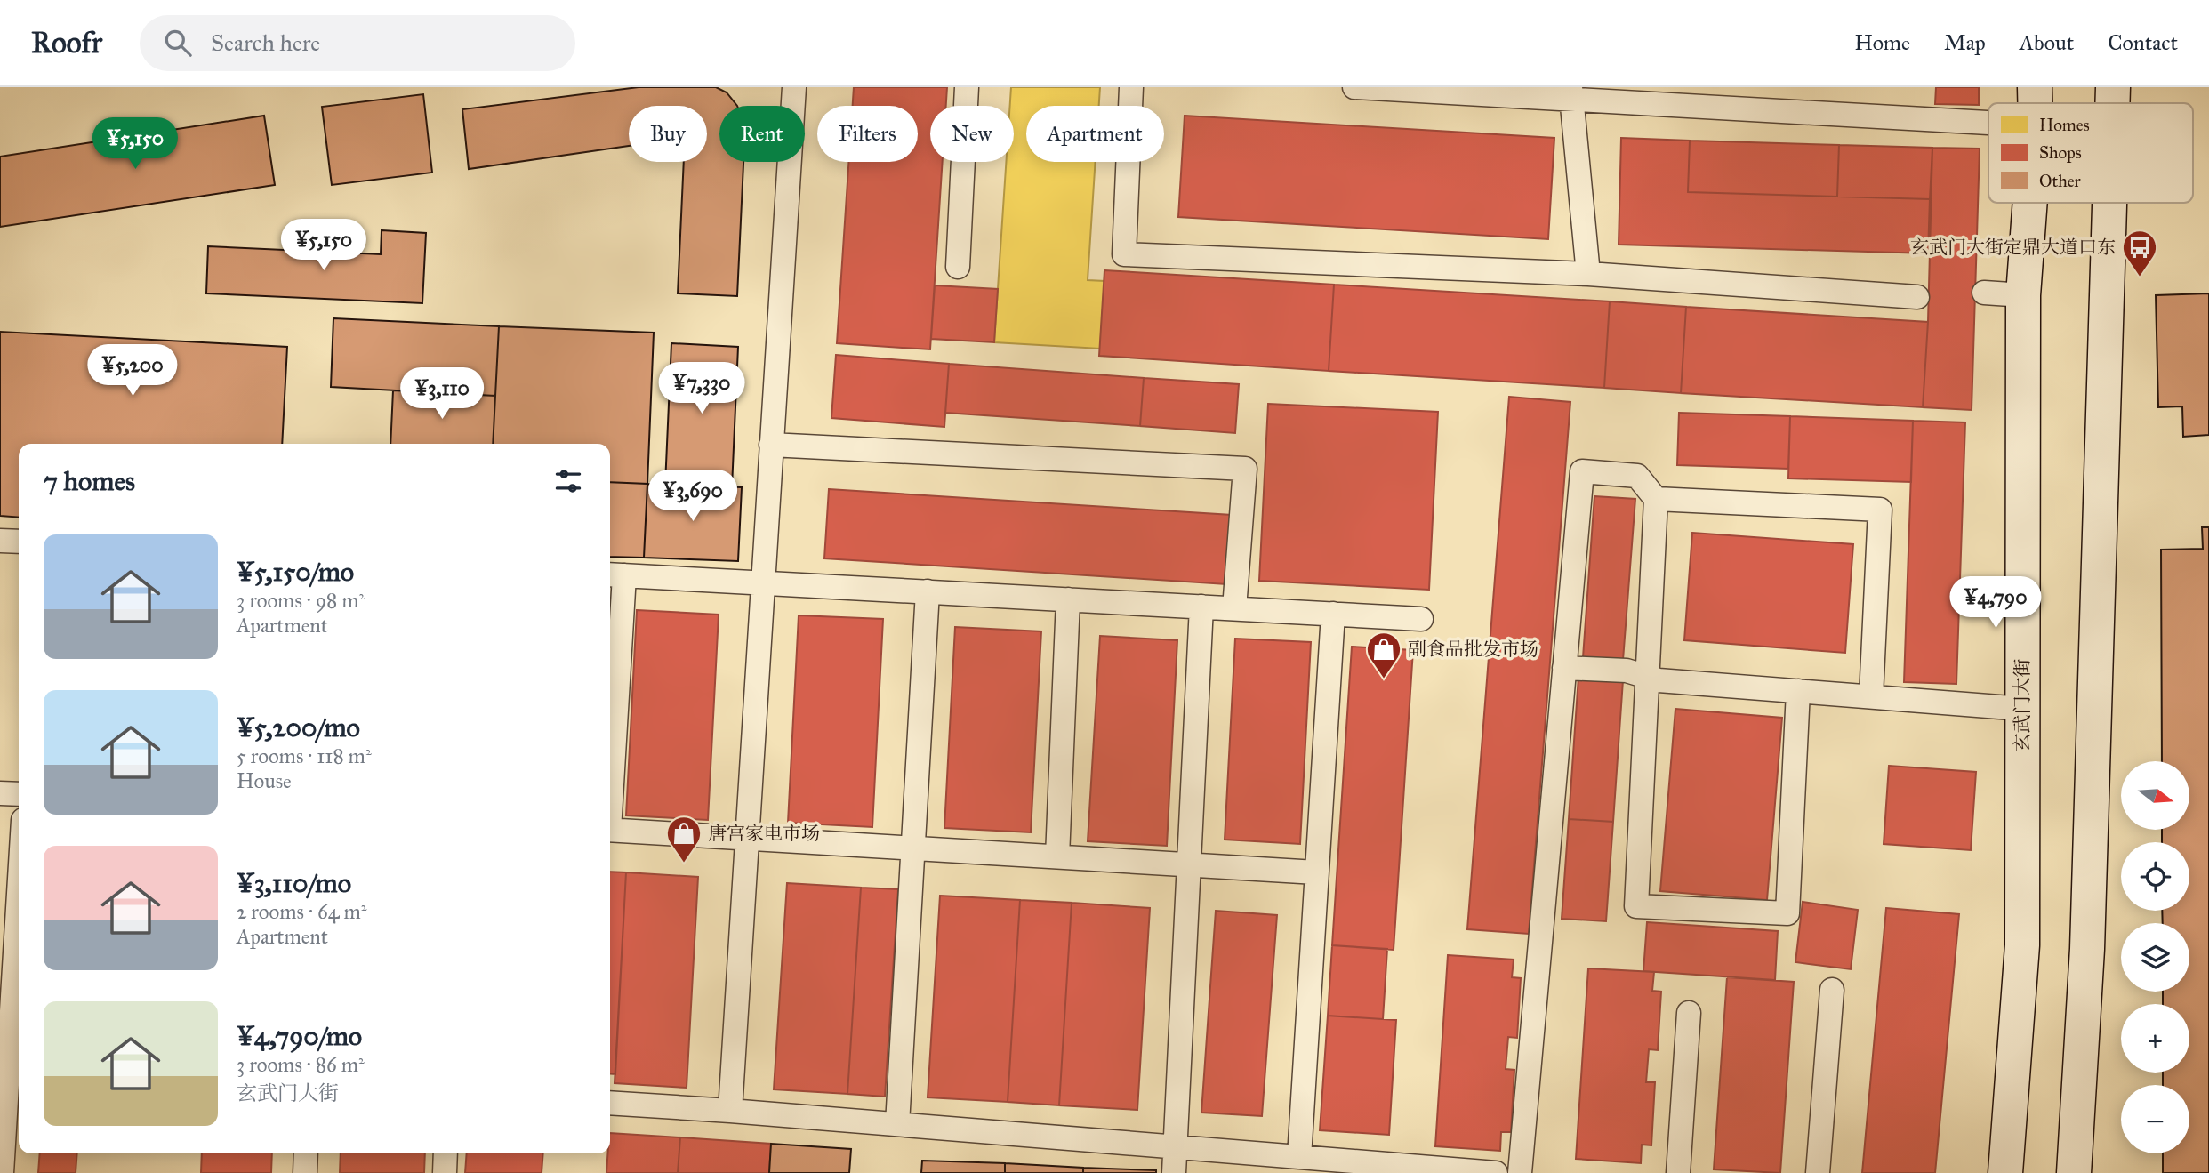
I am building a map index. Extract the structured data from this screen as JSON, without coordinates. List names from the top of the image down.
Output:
{
  "streets": {
    "main road": ["玄武门大街"]
  },
  "places": {
    "bus stop": ["玄武门大街定鼎大道口东"],
    "shop": ["副食品批发市场", "唐宫家电市场"]
  },
  "legend": ["Homes", "Shops", "Other"],
  "north": "right",
  "page": {
    "header": "Roofr",
    "search": "Search here",
    "nav": [
      "Home",
      "Map",
      "About",
      "Contact"
    ],
    "chip": [
      "Buy",
      "Rent",
      "Filters",
      "New",
      "Apartment"
    ],
    "price": [
      "¥5,150",
      "¥5,150",
      "¥5,200",
      "¥7,330",
      "¥3,110",
      "¥3,690",
      "¥4,790"
    ],
    "heading": "7 homes",
    "list": [
      {
        "name": "¥5,150/mo",
        "note": "3 rooms · 98 m² · Apartment"
      },
      {
        "name": "¥5,200/mo",
        "note": "5 rooms · 118 m² · House"
      },
      {
        "name": "¥3,110/mo",
        "note": "2 rooms · 64 m² · Apartment"
      },
      {
        "name": "¥4,790/mo",
        "note": "3 rooms · 86 m² · 玄武门大街"
      }
    ],
    "map_buttons": ["+", "−"]
  }
}
